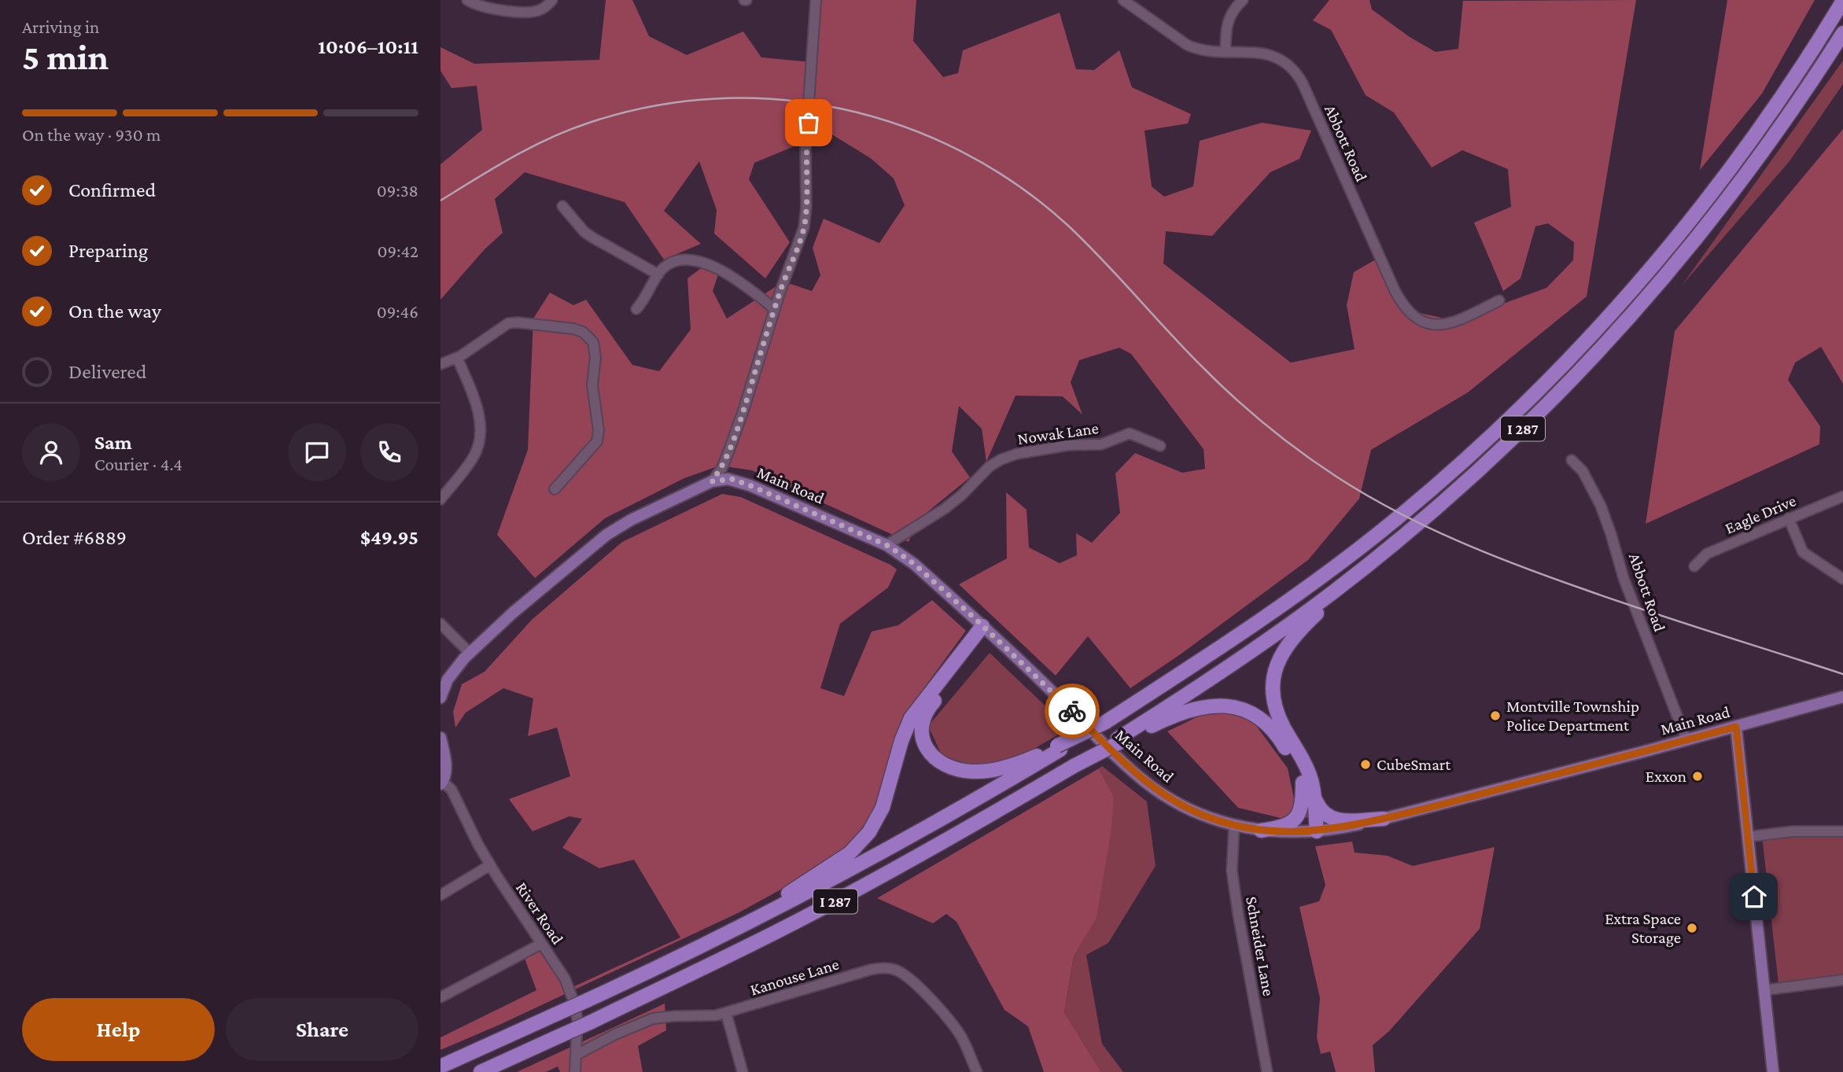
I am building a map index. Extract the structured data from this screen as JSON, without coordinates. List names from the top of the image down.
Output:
{
  "streets": {
    "highway": ["I 287"],
    "main road": ["Main Road"],
    "street": [
      "Abbott Road",
      "Nowak Lane",
      "Eagle Drive",
      "River Road",
      "Schneider Lane",
      "Kanouse Lane"
    ]
  },
  "crossings": [
    ["Abbott Road", "Main Road"],
    ["Nowak Lane", "Main Road"],
    ["Main Road", "Schneider Lane"],
    ["River Road", "Kanouse Lane"]
  ],
  "places": [
    "Montville Township Police Department",
    "CubeSmart",
    "Exxon",
    "Extra Space Storage"
  ],
  "page": {
    "heading": ["5 min", "Arriving in", "10:06–10:11"],
    "panel": [
      "Sam",
      "Courier · 4.4",
      "Order #6889",
      "$49.95"
    ],
    "bar": "On the way · 930 m",
    "list": [
      ["Confirmed", "09:38"],
      ["Preparing", "09:42"],
      ["On the way", "09:46"],
      "Delivered"
    ],
    "buttons": ["Help", "Share"]
  }
}
